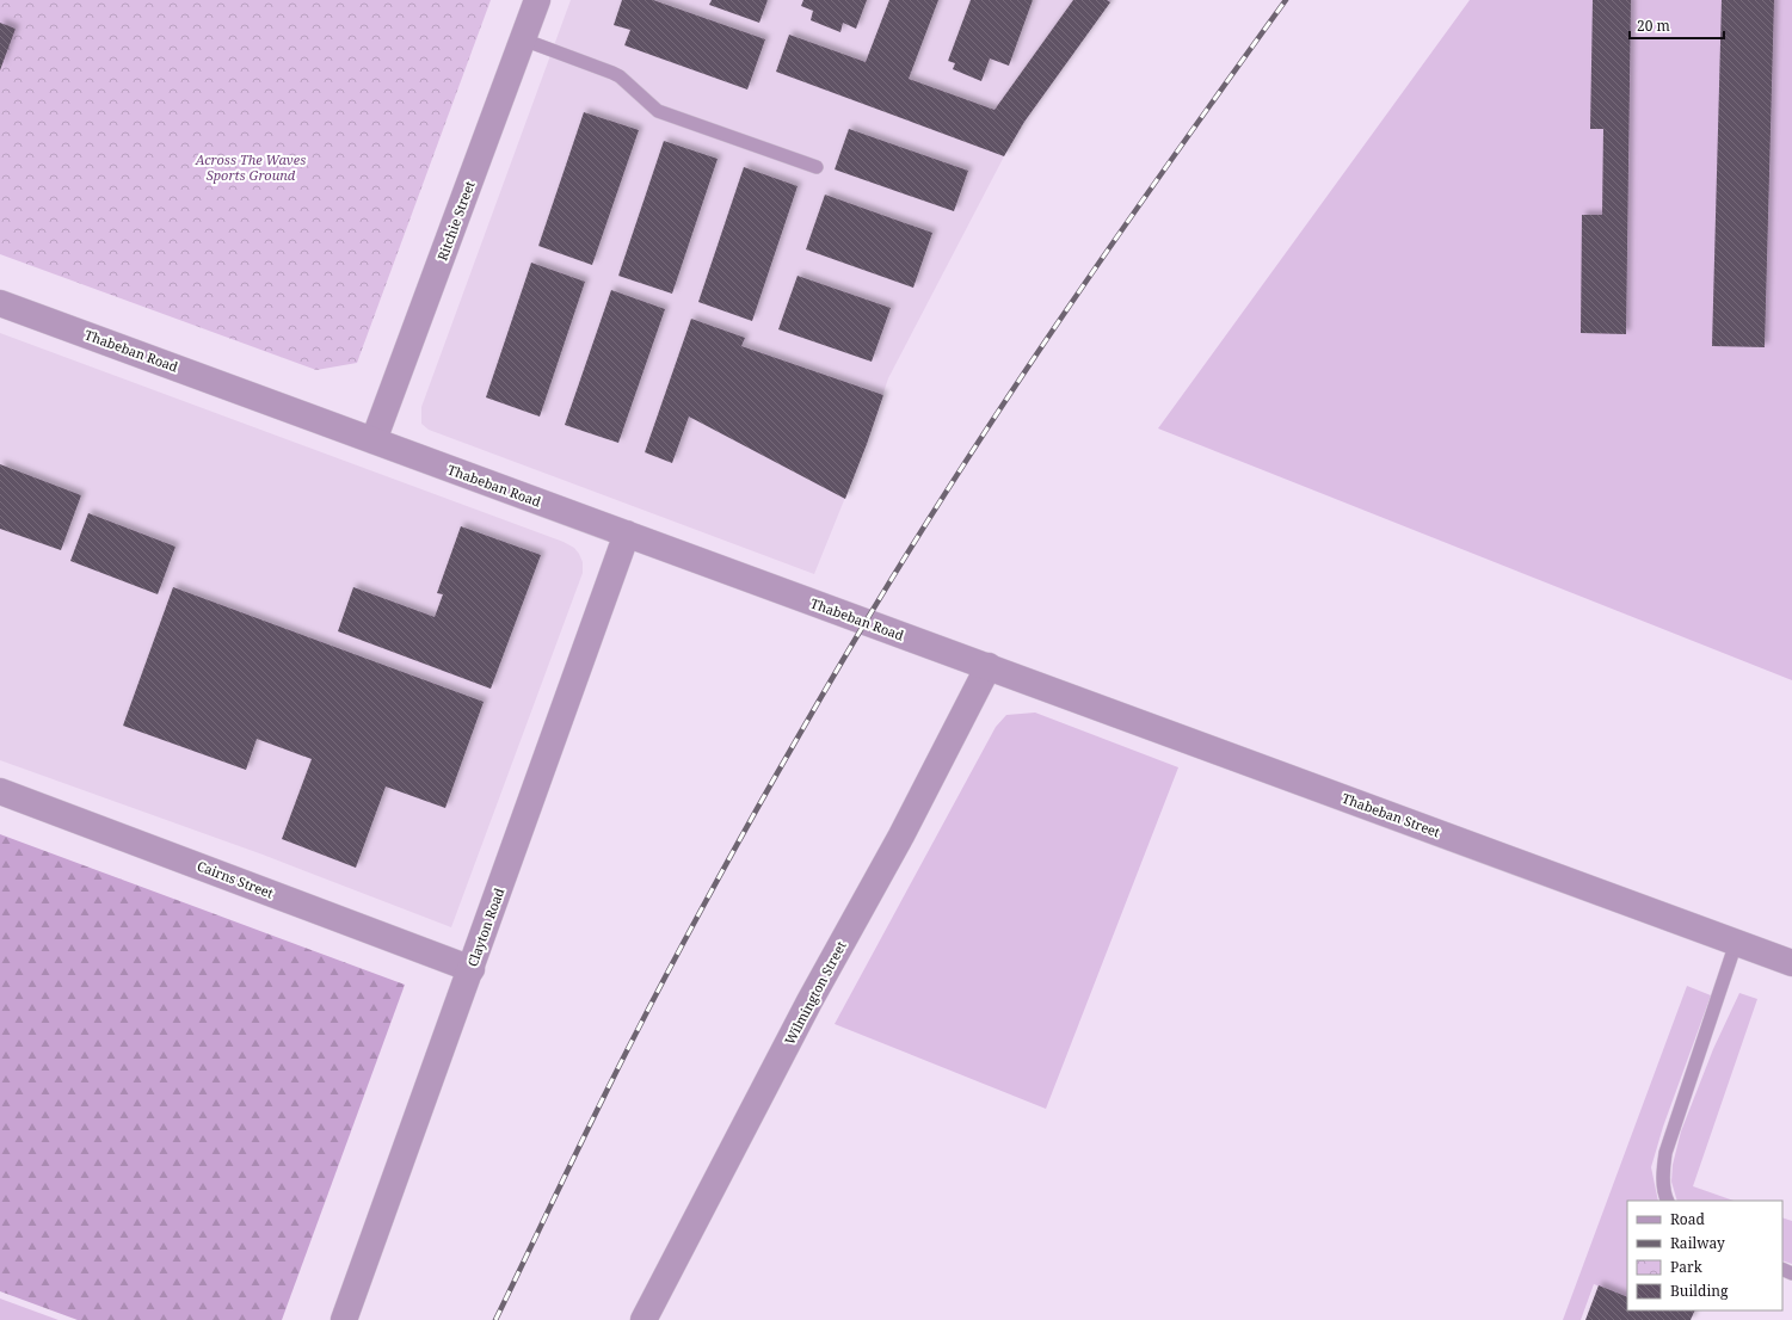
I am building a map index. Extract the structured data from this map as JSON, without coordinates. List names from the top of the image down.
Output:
{
  "streets": {
    "street": [
      "Ritchie Street",
      "Thabeban Road",
      "Thabeban Street",
      "Cairns Street",
      "Clayton Road",
      "Wilmington Street"
    ]
  },
  "crossings": [
    ["Ritchie Street", "Thabeban Road"],
    ["Thabeban Road", "Thabeban Street"],
    ["Thabeban Road", "Clayton Road"],
    ["Thabeban Road", "Wilmington Street"],
    ["Thabeban Street", "Wilmington Street"],
    ["Cairns Street", "Clayton Road"]
  ],
  "parks": ["Across The Waves Sports Ground"],
  "legend": [
    "Road",
    "Railway",
    "Park",
    "Building"
  ],
  "scale_bar": "20 m"
}
